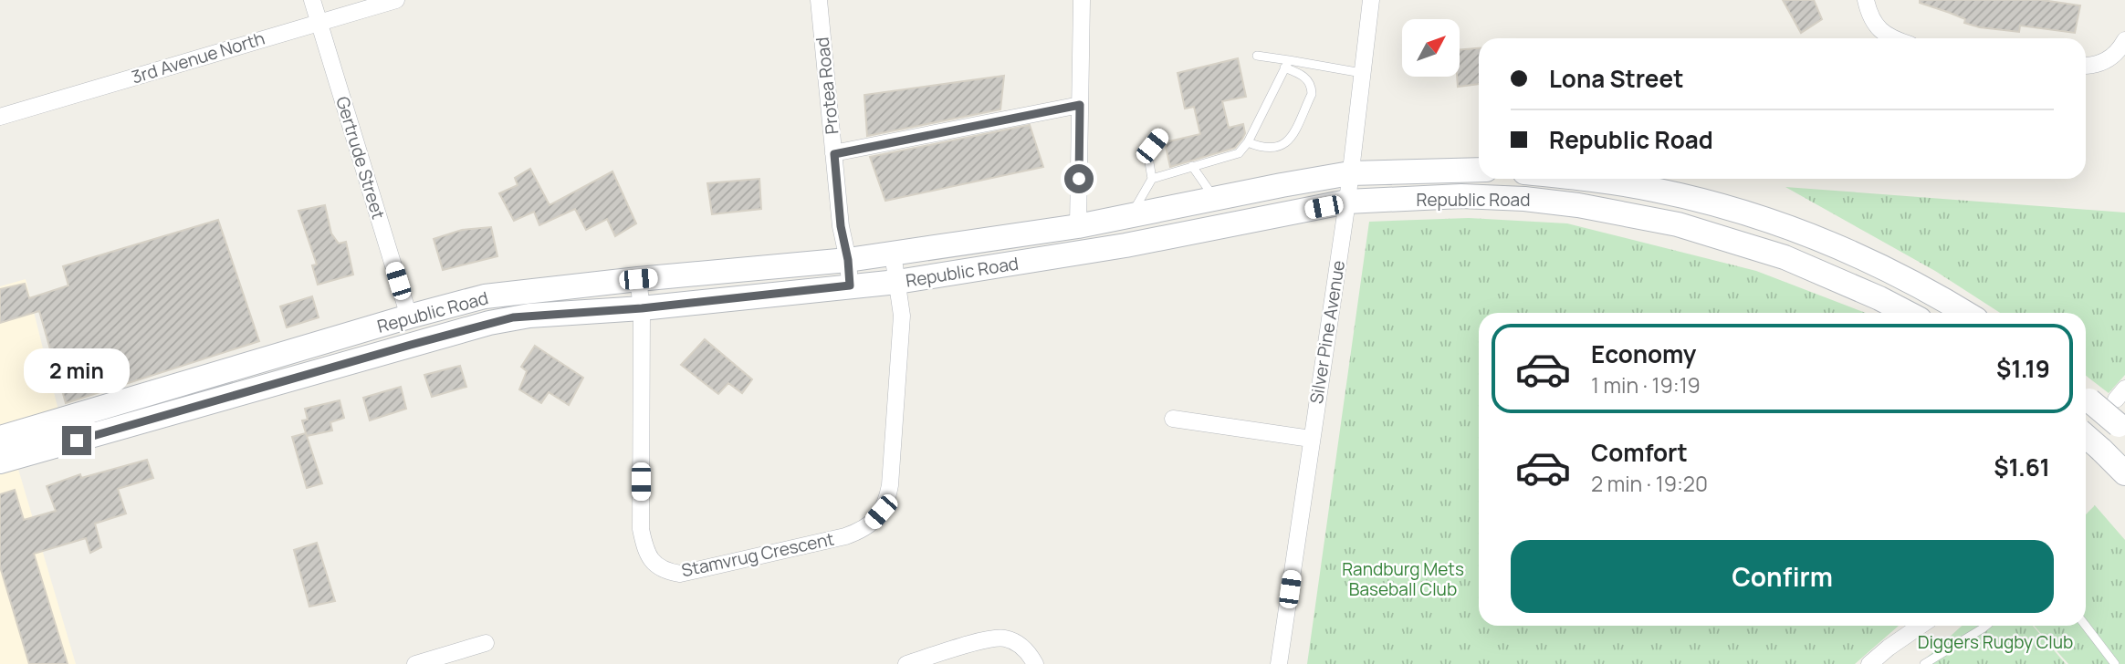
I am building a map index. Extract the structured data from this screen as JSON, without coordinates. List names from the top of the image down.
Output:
{
  "streets": {
    "main road": ["Republic Road"],
    "street": [
      "3rd Avenue North",
      "Protea Road",
      "Gertrude Street",
      "Silver Pine Avenue",
      "Stamvrug Crescent"
    ]
  },
  "crossings": [
    ["3rd Avenue North", "Gertrude Street"],
    ["Protea Road", "Republic Road"],
    ["Gertrude Street", "Republic Road"],
    ["Republic Road", "Silver Pine Avenue"],
    ["Republic Road", "Stamvrug Crescent"]
  ],
  "parks": ["Randburg Mets Baseball Club", "Diggers Rugby Club"],
  "north": "top right",
  "page": {
    "banner": ["Lona Street", "Republic Road"],
    "list": [
      {
        "name": "Economy",
        "note": "1 min · 19:19",
        "value": "$1.19"
      },
      {
        "name": "Comfort",
        "note": "2 min · 19:20",
        "value": "$1.61"
      }
    ],
    "bubble": "2 min",
    "buttons": "Confirm"
  }
}
